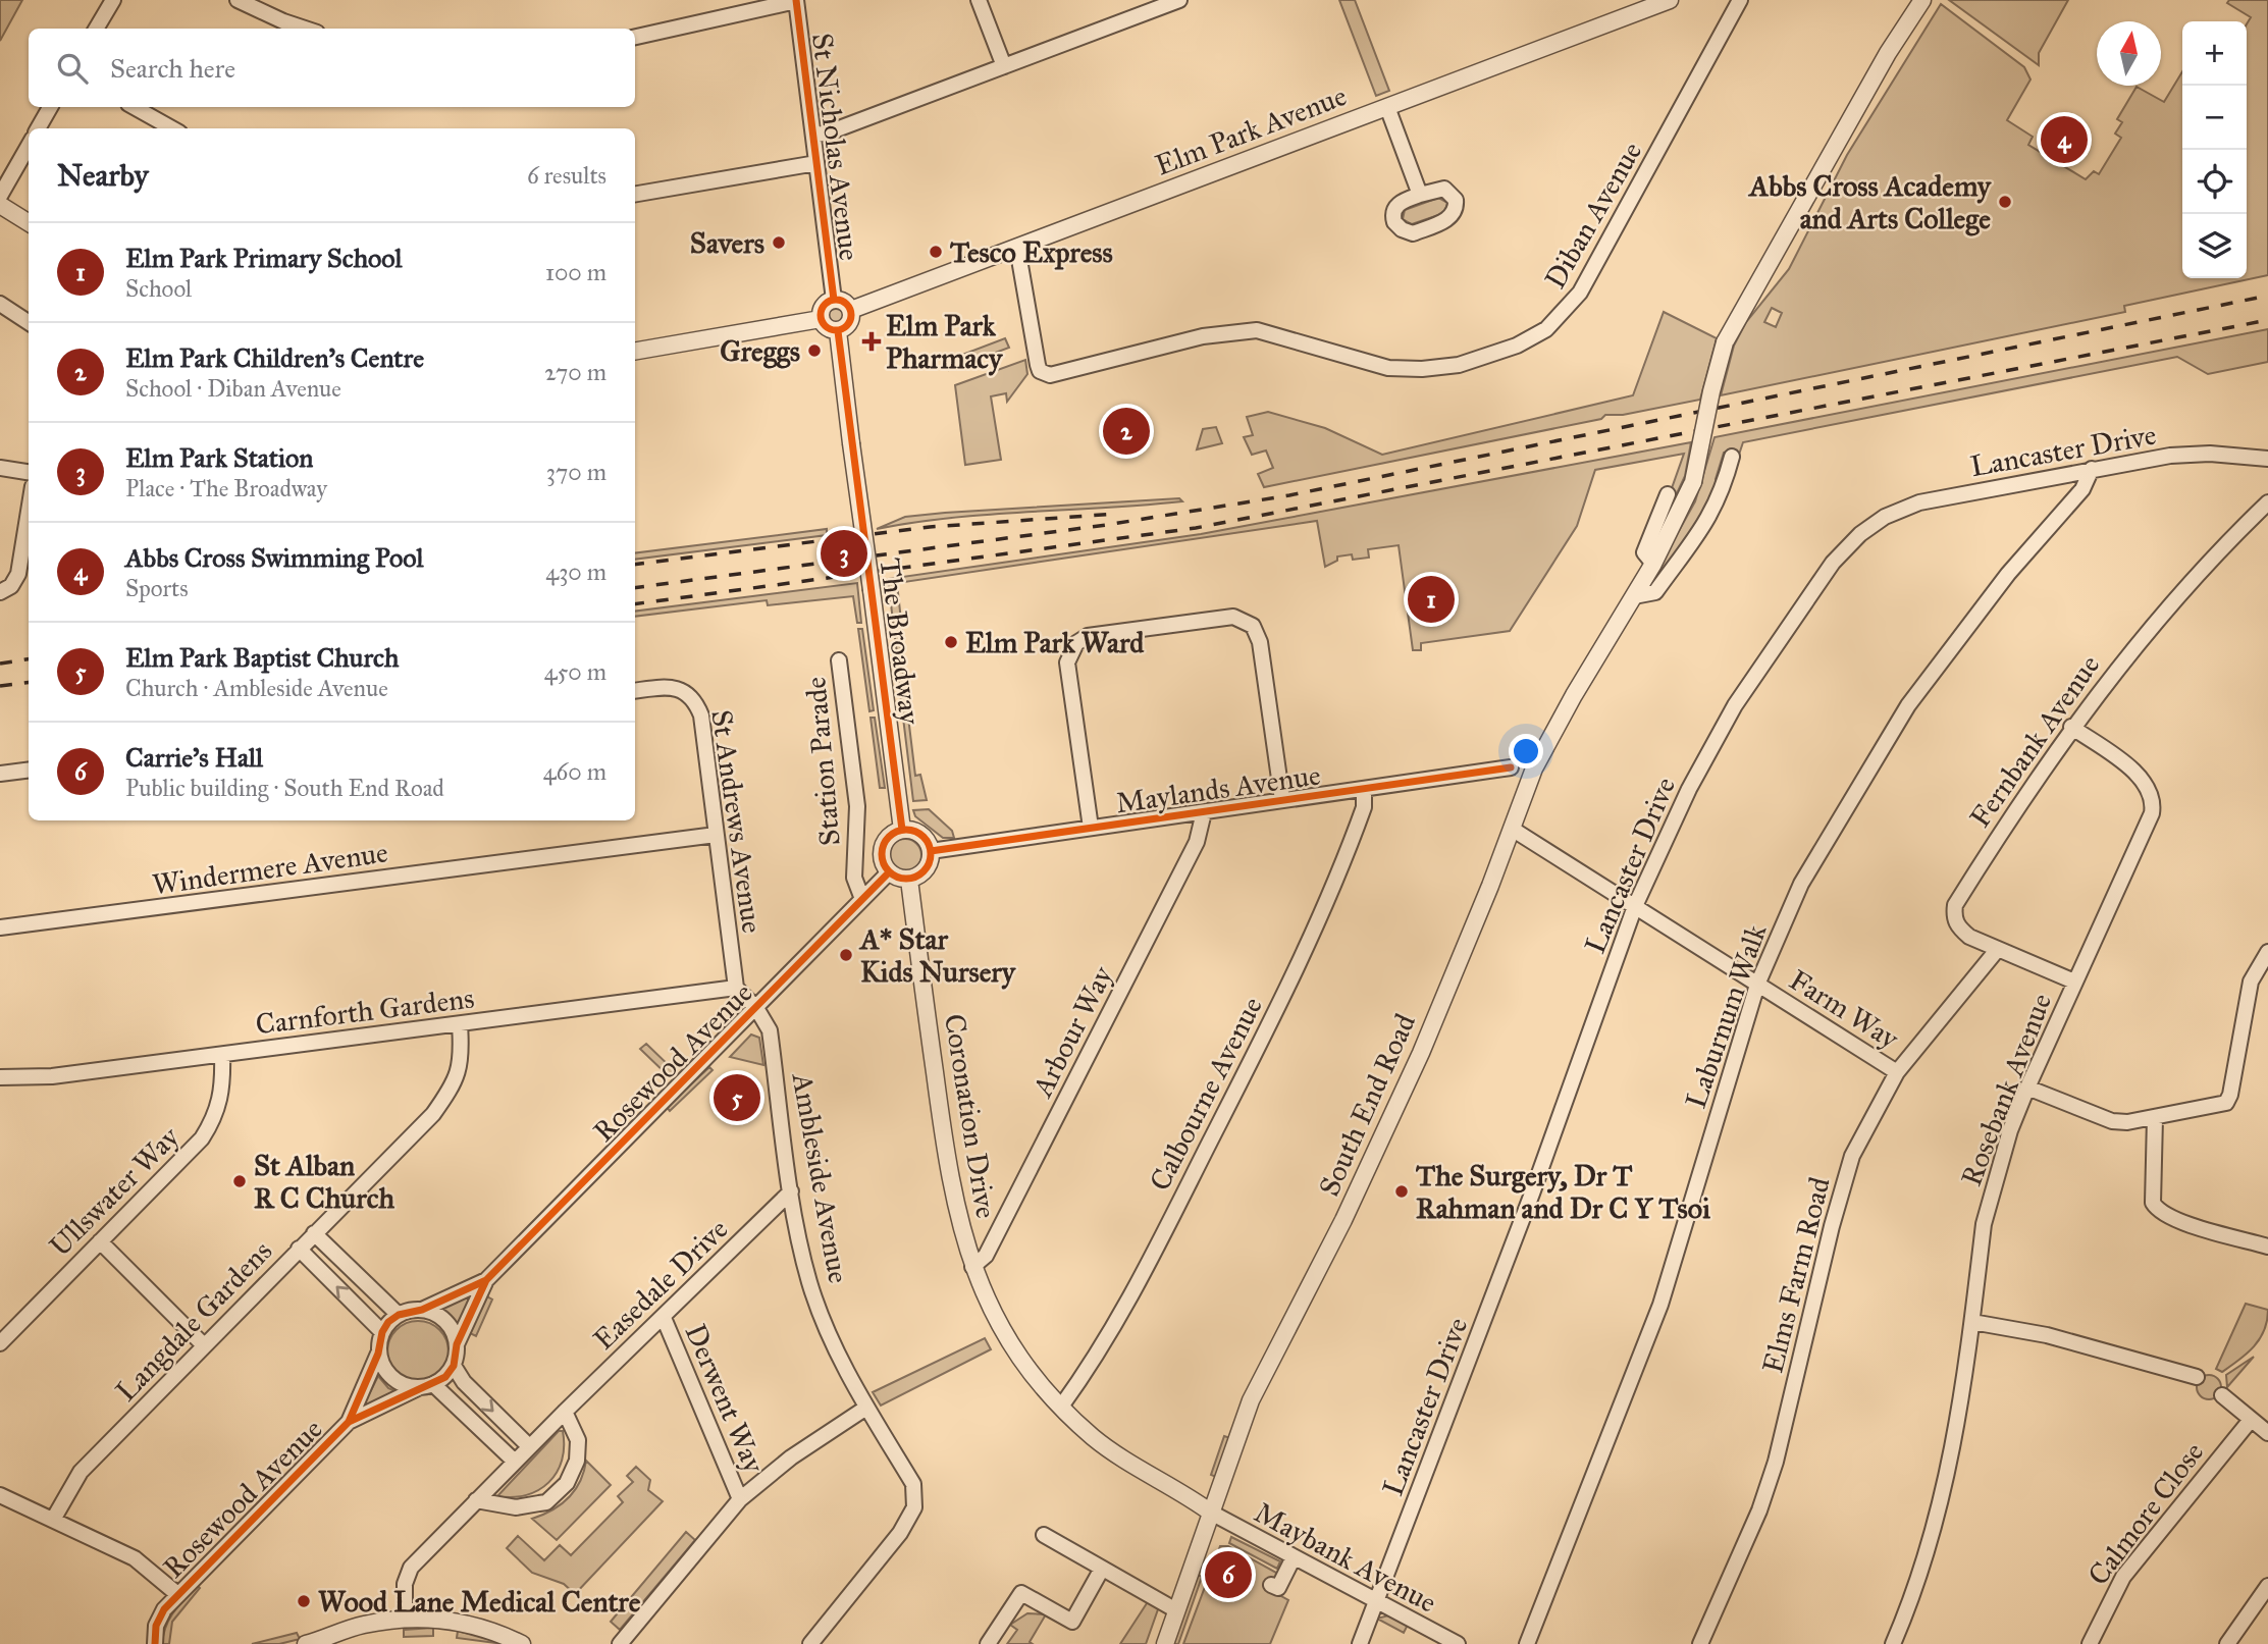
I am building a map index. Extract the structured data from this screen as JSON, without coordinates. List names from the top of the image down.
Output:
{
  "streets": {
    "street": [
      "Elm Park Avenue",
      "St Nicholas Avenue",
      "Diban Avenue",
      "Lancaster Drive",
      "The Broadway",
      "Fernbank Avenue",
      "Station Parade",
      "Maylands Avenue",
      "St Andrews Avenue",
      "Windermere Avenue",
      "Farm Way",
      "Carnforth Gardens",
      "Laburnum Walk",
      "Arbour Way",
      "Rosewood Avenue",
      "Rosebank Avenue",
      "Calbourne Avenue",
      "South End Road",
      "Coronation Drive",
      "Ambleside Avenue",
      "Ullswater Way",
      "Elms Farm Road",
      "Easedale Drive",
      "Langdale Gardens",
      "Derwent Way",
      "Calmore Close",
      "Maybank Avenue"
    ]
  },
  "crossings": [
    ["Elm Park Avenue", "St Nicholas Avenue"],
    ["Elm Park Avenue", "Diban Avenue"],
    ["Elm Park Avenue", "The Broadway"],
    ["St Nicholas Avenue", "The Broadway"],
    ["Lancaster Drive", "Farm Way"],
    ["Lancaster Drive", "Laburnum Walk"],
    ["Lancaster Drive", "Maybank Avenue"],
    ["The Broadway", "Maylands Avenue"],
    ["The Broadway", "Rosewood Avenue"],
    ["The Broadway", "Coronation Drive"],
    ["Fernbank Avenue", "Rosebank Avenue"],
    ["Fernbank Avenue", "Elms Farm Road"],
    ["Station Parade", "Rosewood Avenue"],
    ["Maylands Avenue", "Arbour Way"],
    ["Maylands Avenue", "Rosewood Avenue"],
    ["Maylands Avenue", "Calbourne Avenue"],
    ["Maylands Avenue", "Coronation Drive"],
    ["St Andrews Avenue", "Windermere Avenue"],
    ["St Andrews Avenue", "Carnforth Gardens"],
    ["Farm Way", "Laburnum Walk"],
    ["Farm Way", "South End Road"],
    ["Farm Way", "Elms Farm Road"],
    ["Carnforth Gardens", "Ullswater Way"],
    ["Carnforth Gardens", "Langdale Gardens"],
    ["Arbour Way", "Coronation Drive"],
    ["Rosewood Avenue", "Coronation Drive"],
    ["Rosewood Avenue", "Ambleside Avenue"],
    ["Calbourne Avenue", "Coronation Drive"],
    ["South End Road", "Coronation Drive"],
    ["South End Road", "Maybank Avenue"],
    ["Coronation Drive", "Maybank Avenue"],
    ["Ambleside Avenue", "Easedale Drive"],
    ["Easedale Drive", "Derwent Way"]
  ],
  "places": {
    "other": [
      "Abbs Cross Academy and Arts College",
      "Savers",
      "Tesco Express",
      "Greggs",
      "Elm Park Ward",
      "A* Star Kids Nursery",
      "St Alban R C Church",
      "The Surgery, Dr T Rahman and Dr C Y Tsoi",
      "Wood Lane Medical Centre"
    ],
    "health": ["Elm Park Pharmacy"]
  },
  "north": "top",
  "page": {
    "map_buttons": ["+", "−"],
    "search": "Search here",
    "pins": [
      "4",
      "2",
      "3",
      "1",
      "5",
      "6"
    ],
    "heading": ["Nearby", "6 results"],
    "list": [
      {
        "mark": "1",
        "name": "Elm Park Primary School",
        "note": "School",
        "value": "100 m"
      },
      {
        "mark": "2",
        "name": "Elm Park Children's Centre",
        "note": "School · Diban Avenue",
        "value": "270 m"
      },
      {
        "mark": "3",
        "name": "Elm Park Station",
        "note": "Place · The Broadway",
        "value": "370 m"
      },
      {
        "mark": "4",
        "name": "Abbs Cross Swimming Pool",
        "note": "Sports",
        "value": "430 m"
      },
      {
        "mark": "5",
        "name": "Elm Park Baptist Church",
        "note": "Church · Ambleside Avenue",
        "value": "450 m"
      },
      {
        "mark": "6",
        "name": "Carrie's Hall",
        "note": "Public building · South End Road",
        "value": "460 m"
      }
    ]
  }
}
